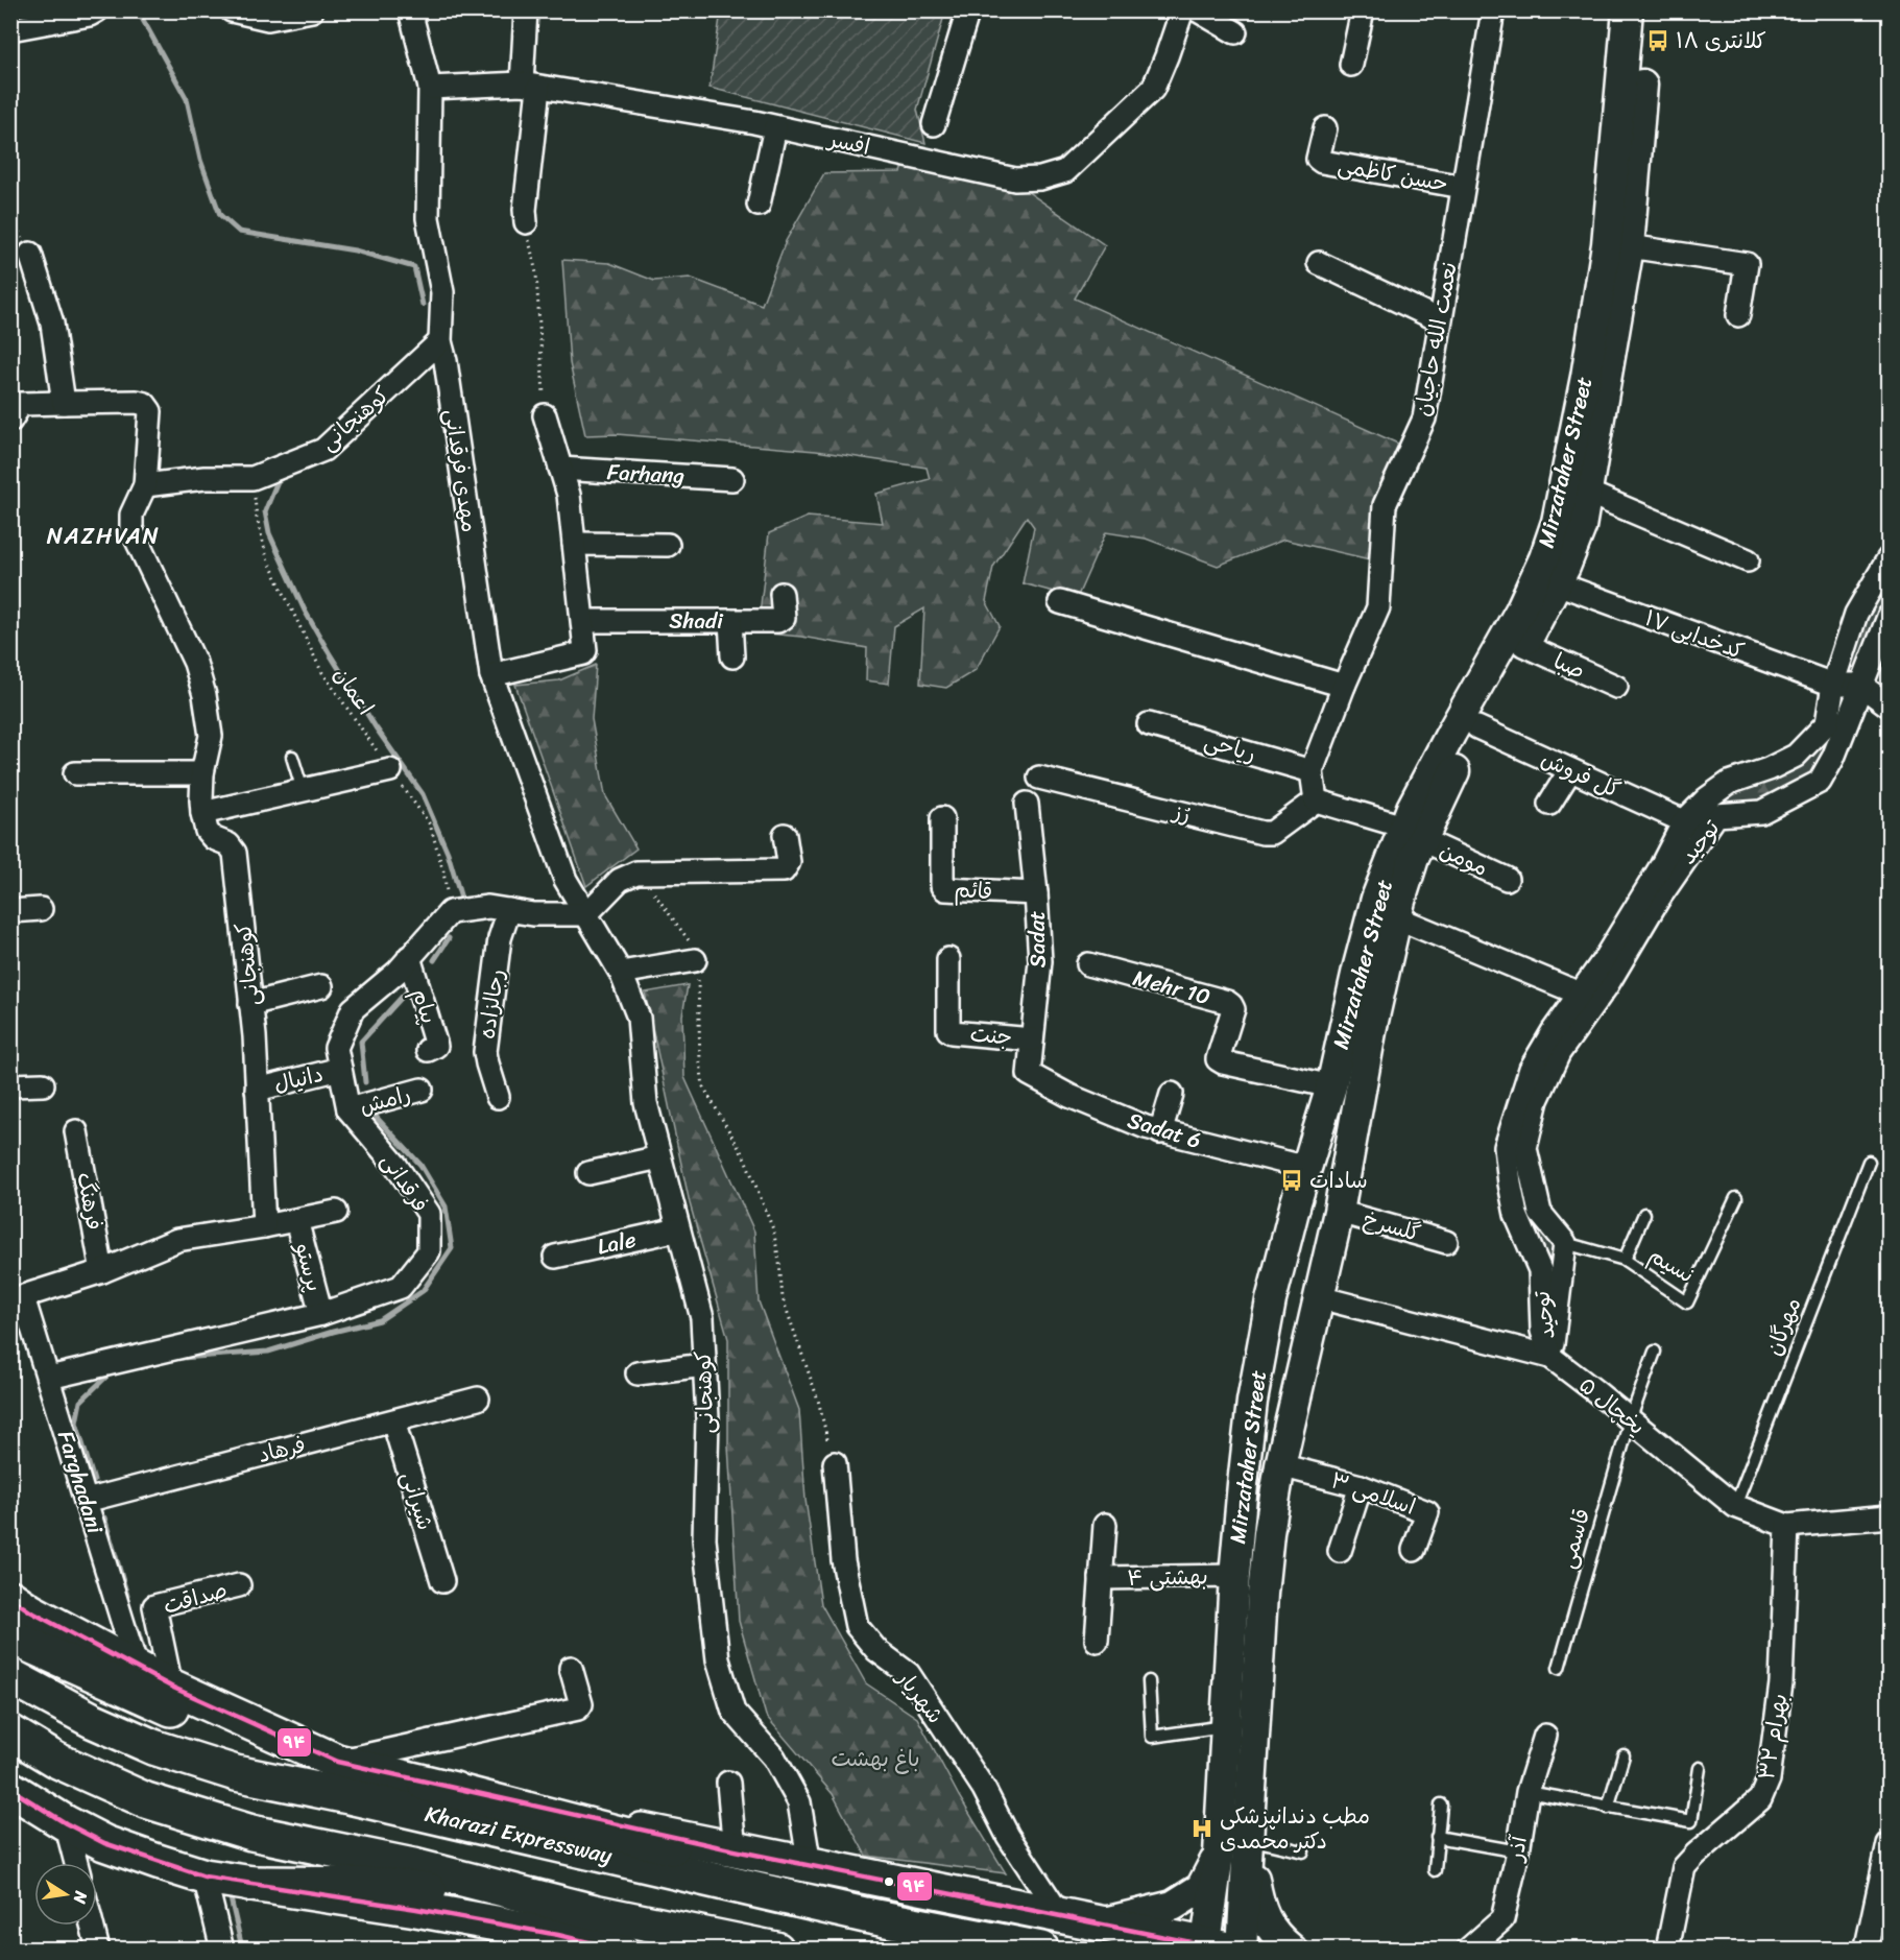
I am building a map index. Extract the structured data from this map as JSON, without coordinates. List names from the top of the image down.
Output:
{
  "streets": {
    "main road": ["Mirzataher Street", "Kharazi Expressway"],
    "street": [
      "افسر",
      "حسن کاظمی",
      "نعمت الله حاجیان",
      "کوهنجانی",
      "مهدی فرقدانی",
      "Farhang",
      "Shadi",
      "کدخدایی ۱۷",
      "صبا",
      "ریاحی",
      "گل فروش",
      "رُز",
      "توحید",
      "مومن",
      "قائم",
      "Sadat",
      "Mehr 10",
      "رجالزاده",
      "پیام",
      "جنت",
      "دانیال",
      "رامش",
      "Sadat 6",
      "فرقدانی",
      "فرهنگ",
      "گلسرخ",
      "Lale",
      "پرستو",
      "یخچال ۵",
      "فرهاد",
      "Farghadani",
      "اسلامی ۳",
      "شیرانی",
      "بهشتی ۴",
      "صداقت",
      "شهریار",
      "بهرام ۳۲",
      "آذر"
    ],
    "lane": ["نسیم", "مهرگان", "قاسمی"],
    "path": ["اعمان"]
  },
  "crossings": [
    ["افسر", "مهدی فرقدانی"],
    ["حسن کاظمی", "نعمت الله حاجیان"],
    ["نعمت الله حاجیان", "ریاحی"],
    ["کوهنجانی", "مهدی فرقدانی"],
    ["کوهنجانی", "اعمان"],
    ["کوهنجانی", "دانیال"],
    ["کوهنجانی", "Lale"],
    ["Mirzataher Street", "کدخدایی ۱۷"],
    ["Mirzataher Street", "صبا"],
    ["Mirzataher Street", "گل فروش"],
    ["Mirzataher Street", "مومن"],
    ["Mirzataher Street", "Mehr 10"],
    ["Mirzataher Street", "Sadat 6"],
    ["Mirzataher Street", "گلسرخ"],
    ["Mirzataher Street", "یخچال ۵"],
    ["Mirzataher Street", "اسلامی ۳"],
    ["Mirzataher Street", "بهشتی ۴"],
    ["کدخدایی ۱۷", "توحید"],
    ["اعمان", "فرقدانی"],
    ["گل فروش", "توحید"],
    ["رُز", "مومن"],
    ["توحید", "نسیم"],
    ["توحید", "یخچال ۵"],
    ["قائم", "Sadat"],
    ["Sadat", "جنت"],
    ["Sadat", "Sadat 6"],
    ["پیام", "فرقدانی"],
    ["دانیال", "فرقدانی"],
    ["رامش", "فرقدانی"],
    ["فرقدانی", "پرستو"],
    ["فرقدانی", "Farghadani"],
    ["مهرگان", "یخچال ۵"],
    ["یخچال ۵", "قاسمی"],
    ["یخچال ۵", "بهرام ۳۲"],
    ["فرهاد", "Farghadani"],
    ["فرهاد", "شیرانی"]
  ],
  "districts": ["NAZHVAN"],
  "parks": ["باغ بهشت"],
  "places": {
    "bus stop": ["کلانتری ۱۸", "سادات"],
    "hospital": ["مطب دندانپزشکی دکتر محمدی"]
  },
  "lines": ["transit line ۹۴"],
  "north": "right"
}
